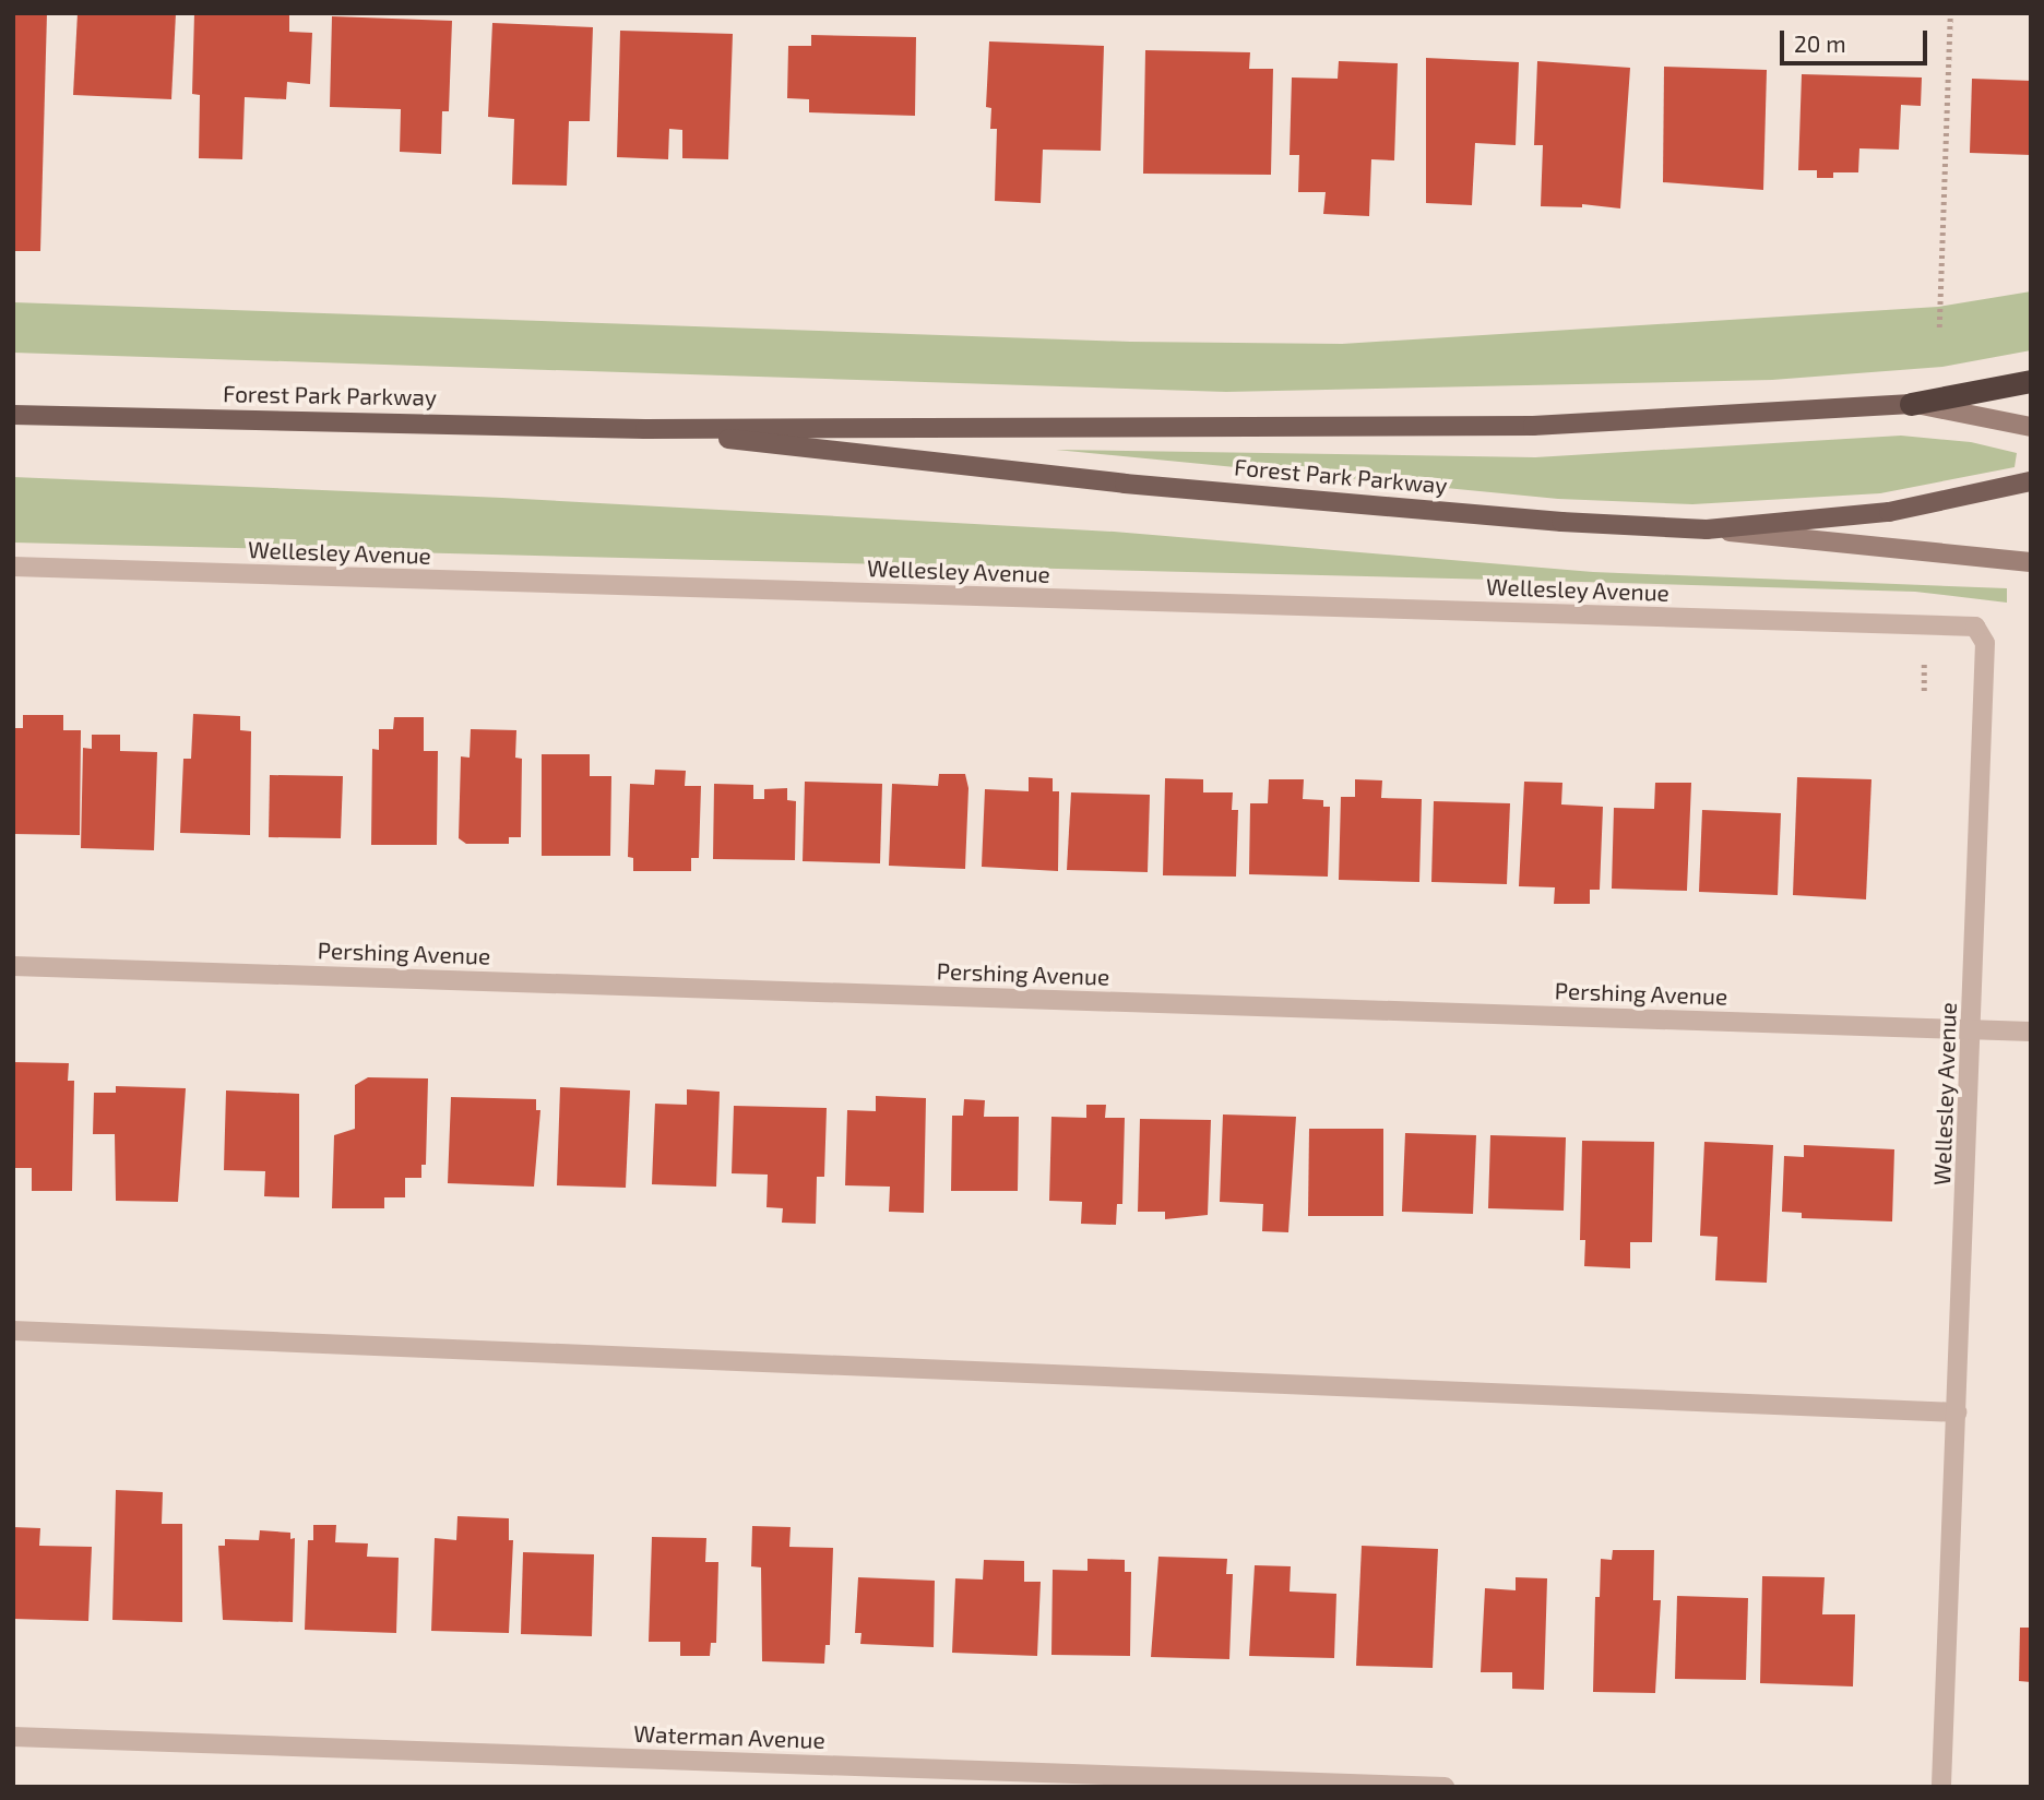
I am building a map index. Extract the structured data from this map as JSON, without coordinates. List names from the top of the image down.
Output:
{
  "streets": {
    "highway": ["Forest Park Parkway"],
    "street": ["Wellesley Avenue", "Pershing Avenue", "Waterman Avenue"]
  },
  "crossings": [
    ["Wellesley Avenue", "Pershing Avenue"]
  ],
  "scale_bar": "20 m"
}
